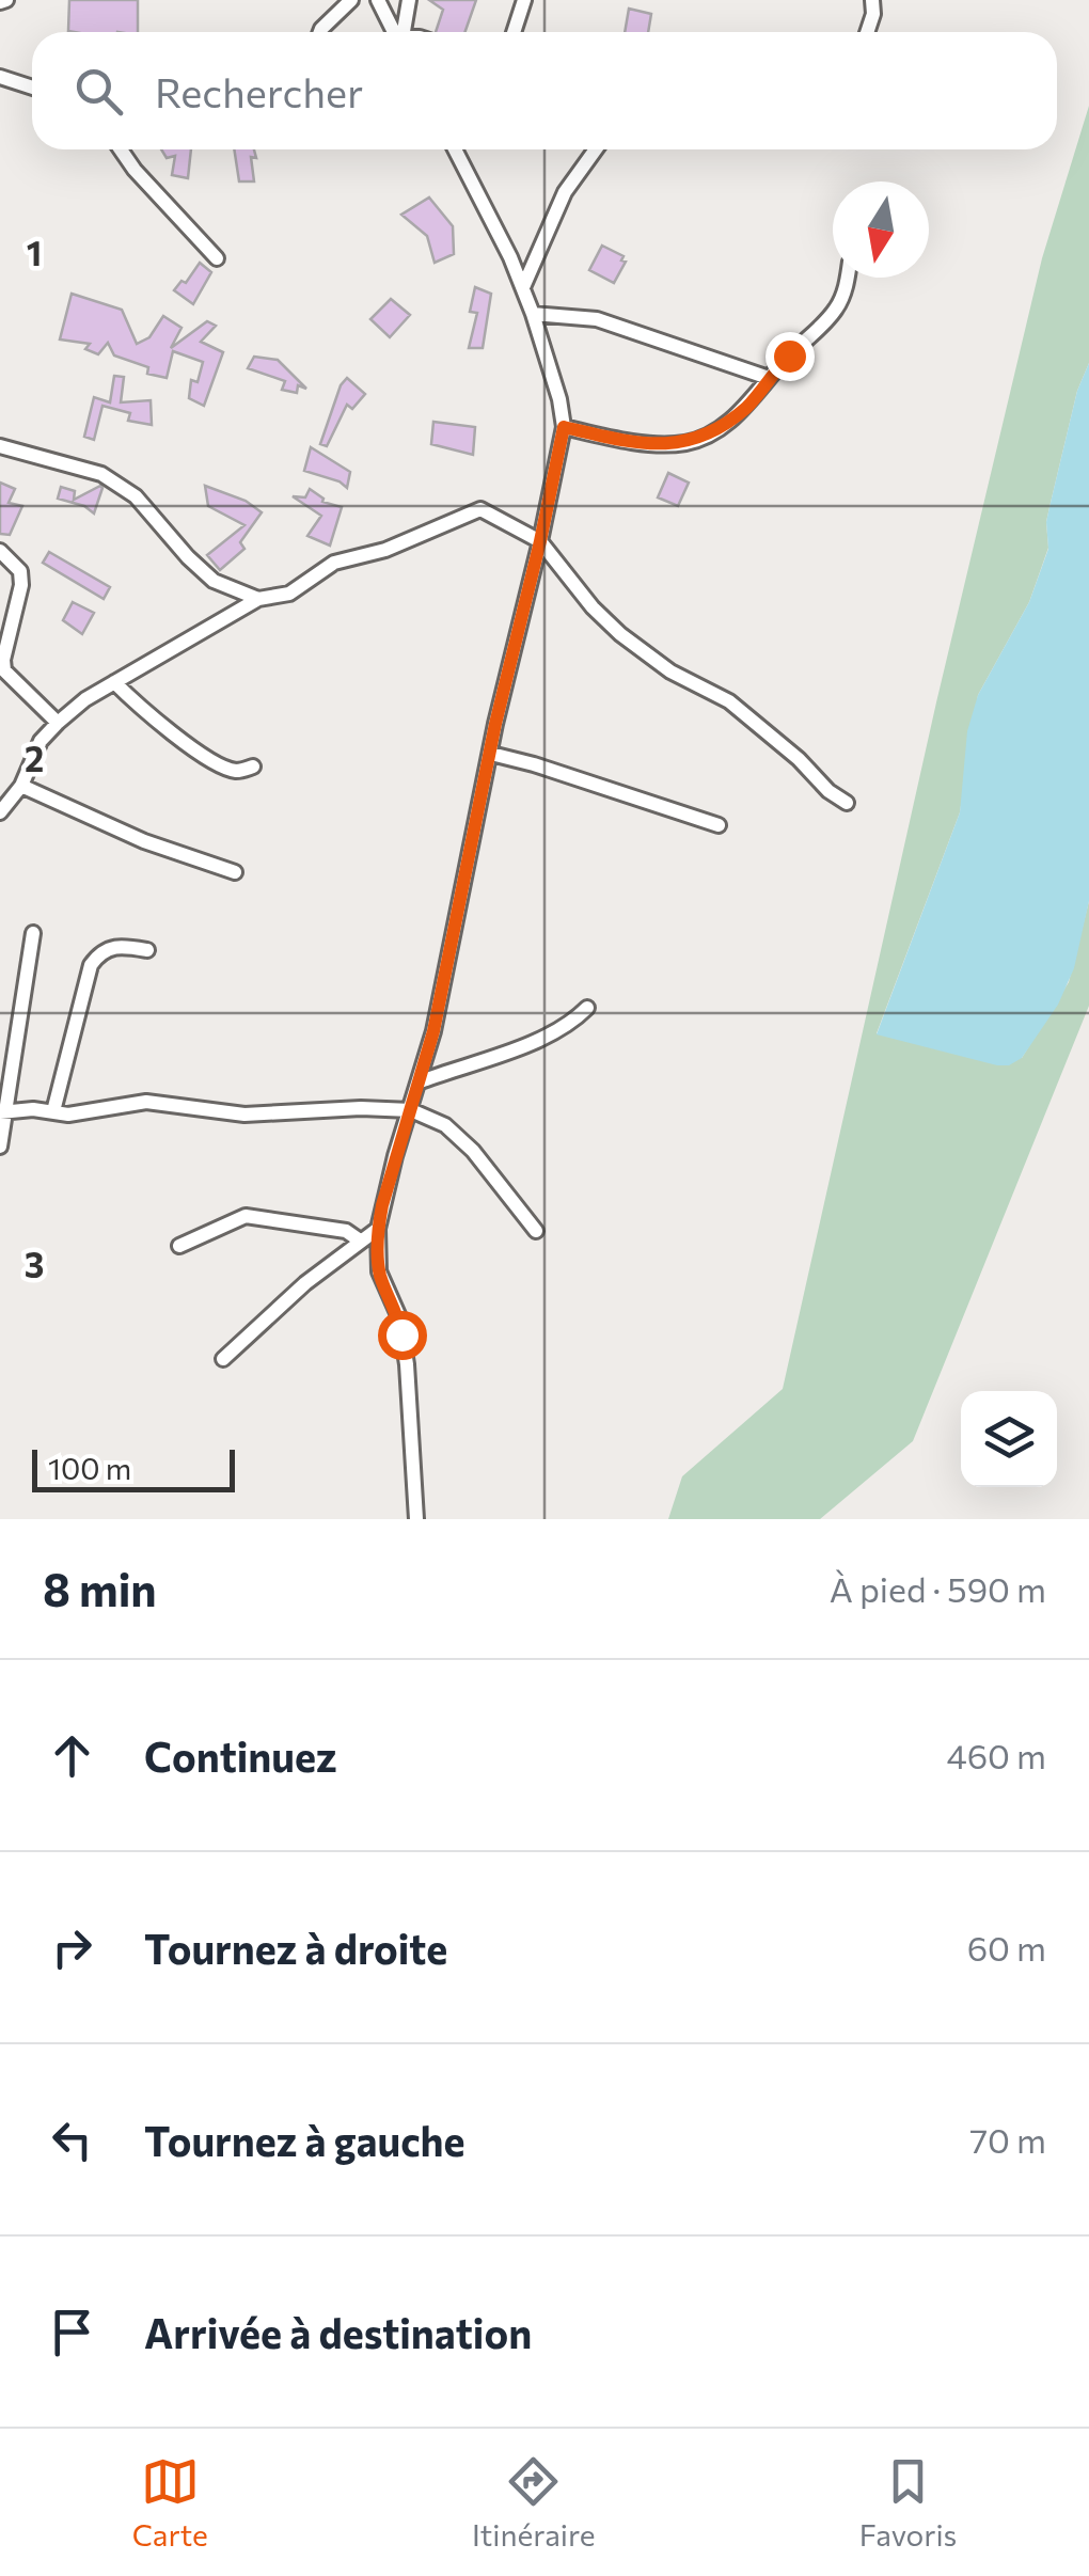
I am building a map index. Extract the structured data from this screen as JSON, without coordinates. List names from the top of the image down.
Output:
{
  "scale_bar": "100 m",
  "north": "bottom",
  "page": {
    "search": "Rechercher",
    "scale": "100 m",
    "heading": ["8 min", "À pied · 590 m"],
    "list": [
      ["Continuez", "460 m"],
      ["Tournez à droite", "60 m"],
      ["Tournez à gauche", "70 m"],
      "Arrivée à destination"
    ],
    "nav": ["Carte", "Itinéraire", "Favoris"]
  },
  "grid": {
    "rows": ["1", "2", "3"]
  }
}
